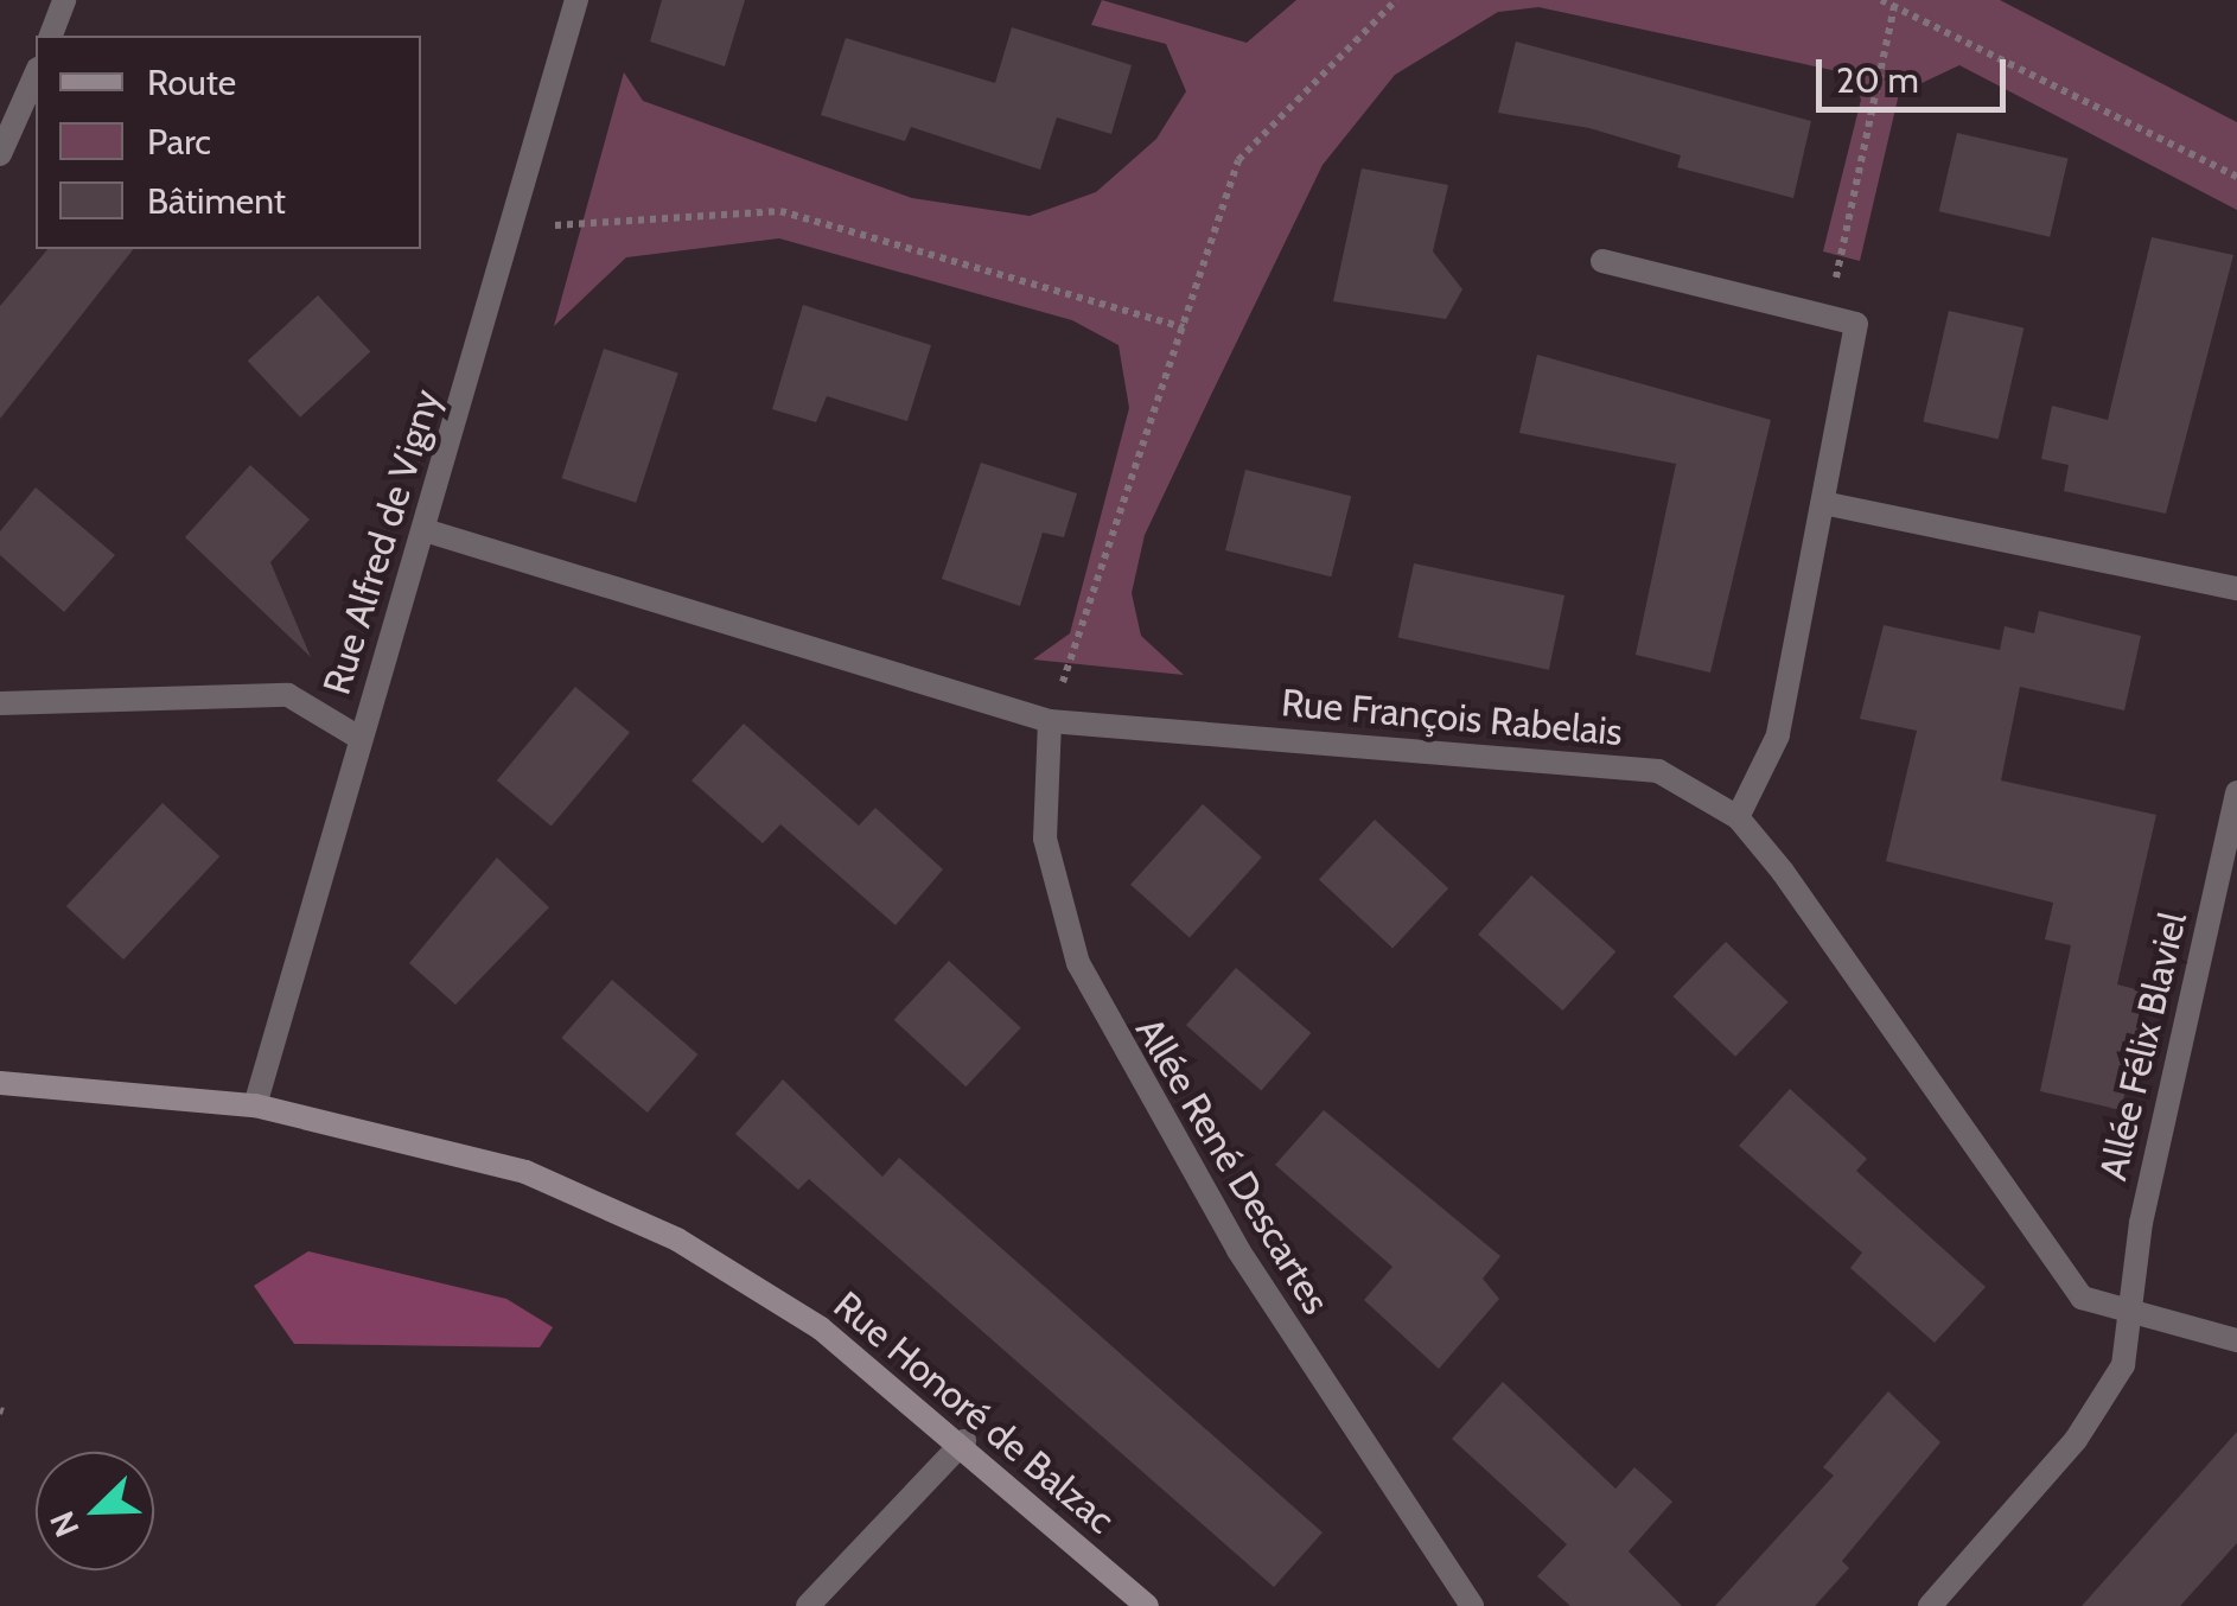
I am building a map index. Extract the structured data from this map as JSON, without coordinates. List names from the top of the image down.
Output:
{
  "streets": {
    "street": [
      "Rue Alfred de Vigny",
      "Rue François Rabelais",
      "Allée Félix Blaviel",
      "Allée René Descartes",
      "Rue Honoré de Balzac"
    ]
  },
  "crossings": [
    ["Rue Alfred de Vigny", "Rue François Rabelais"],
    ["Rue Alfred de Vigny", "Rue Honoré de Balzac"],
    ["Rue François Rabelais", "Allée Félix Blaviel"],
    ["Rue François Rabelais", "Allée René Descartes"]
  ],
  "legend": ["Route", "Parc", "Bâtiment"],
  "scale_bar": "20 m",
  "north": "bottom left"
}
